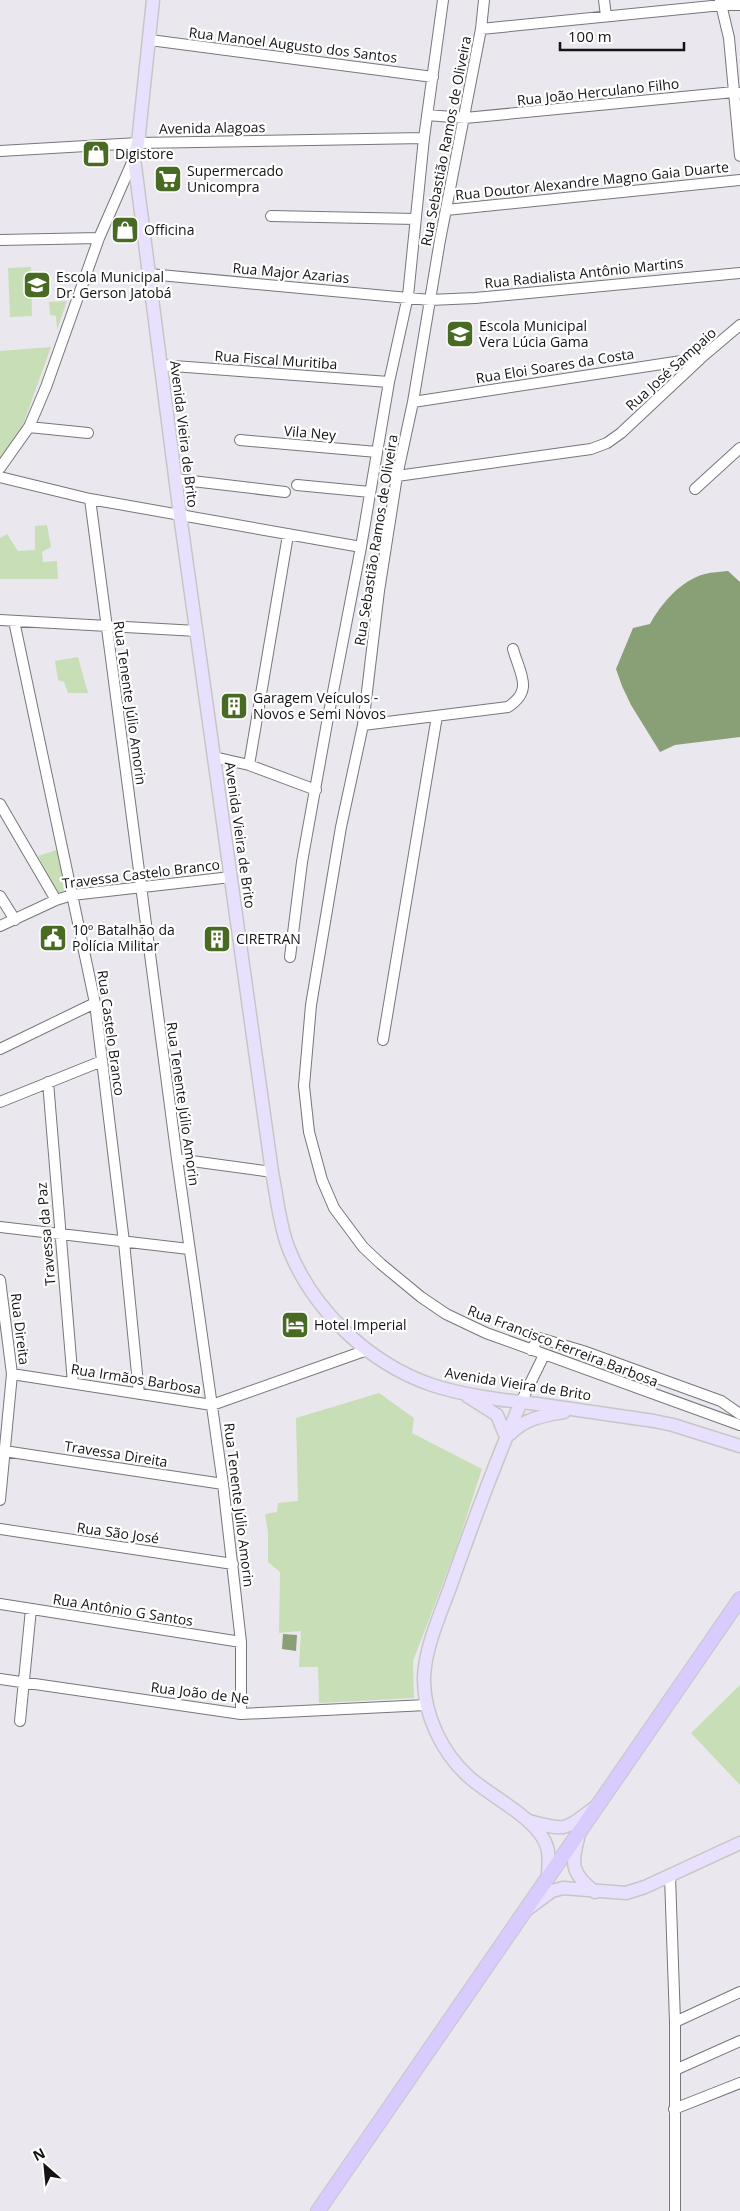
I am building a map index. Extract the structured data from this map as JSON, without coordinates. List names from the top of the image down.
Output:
{
  "streets": {
    "main road": ["Avenida Vieira de Brito"],
    "street": [
      "Rua Manoel Augusto dos Santos",
      "Rua João Herculano Filho",
      "Avenida Alagoas",
      "Rua Sebastião Ramos de Oliveira",
      "Rua Doutor Alexandre Magno Gaia Duarte",
      "Rua Major Azarias",
      "Rua Radialista Antônio Martins",
      "Rua Fiscal Muritiba",
      "Rua Eloi Soares da Costa",
      "Rua José Sampaio",
      "Vila Ney",
      "Rua Tenente Júlio Amorin",
      "Travessa Castelo Branco",
      "Rua Castelo Branco",
      "Travessa da Paz",
      "Rua Direita",
      "Rua Francisco Ferreira Barbosa",
      "Rua Irmãos Barbosa",
      "Travessa Direita",
      "Rua São José",
      "Rua Antônio G Santos",
      "Rua João de Ne"
    ]
  },
  "crossings": [
    ["Rua Manoel Augusto dos Santos", "Rua Sebastião Ramos de Oliveira"],
    ["Rua Manoel Augusto dos Santos", "Avenida Vieira de Brito"],
    ["Rua João Herculano Filho", "Rua Sebastião Ramos de Oliveira"],
    ["Avenida Alagoas", "Rua Sebastião Ramos de Oliveira"],
    ["Avenida Alagoas", "Avenida Vieira de Brito"],
    ["Rua Sebastião Ramos de Oliveira", "Rua Doutor Alexandre Magno Gaia Duarte"],
    ["Rua Sebastião Ramos de Oliveira", "Rua Major Azarias"],
    ["Rua Sebastião Ramos de Oliveira", "Rua Radialista Antônio Martins"],
    ["Rua Sebastião Ramos de Oliveira", "Rua Fiscal Muritiba"],
    ["Rua Sebastião Ramos de Oliveira", "Rua Eloi Soares da Costa"],
    ["Rua Sebastião Ramos de Oliveira", "Rua José Sampaio"],
    ["Rua Sebastião Ramos de Oliveira", "Vila Ney"],
    ["Rua Sebastião Ramos de Oliveira", "Rua Francisco Ferreira Barbosa"],
    ["Rua Major Azarias", "Rua Radialista Antônio Martins"],
    ["Rua Major Azarias", "Avenida Vieira de Brito"],
    ["Rua Fiscal Muritiba", "Avenida Vieira de Brito"],
    ["Rua Eloi Soares da Costa", "Rua José Sampaio"],
    ["Avenida Vieira de Brito", "Travessa Castelo Branco"],
    ["Avenida Vieira de Brito", "Rua Irmãos Barbosa"],
    ["Rua Tenente Júlio Amorin", "Travessa Castelo Branco"],
    ["Rua Tenente Júlio Amorin", "Rua Irmãos Barbosa"],
    ["Rua Tenente Júlio Amorin", "Travessa Direita"],
    ["Rua Tenente Júlio Amorin", "Rua São José"],
    ["Rua Tenente Júlio Amorin", "Rua Antônio G Santos"],
    ["Rua Tenente Júlio Amorin", "Rua João de Ne"],
    ["Travessa Castelo Branco", "Rua Castelo Branco"],
    ["Rua Castelo Branco", "Rua Irmãos Barbosa"],
    ["Travessa da Paz", "Rua Irmãos Barbosa"],
    ["Rua Direita", "Rua Irmãos Barbosa"],
    ["Rua Direita", "Travessa Direita"]
  ],
  "places": {
    "shop": ["Digistore", "Officina"],
    "supermarket": ["Supermercado Unicompra"],
    "school or university": ["Escola Municipal Dr. Gerson Jatobá", "Escola Municipal Vera Lúcia Gama"],
    "building": ["Garagem Veículos - Novos e Semi Novos", "CIRETRAN"],
    "public building": ["10º Batalhão da Polícia Militar"],
    "hotel": ["Hotel Imperial"]
  },
  "scale_bar": "100 m",
  "north": "top left"
}
